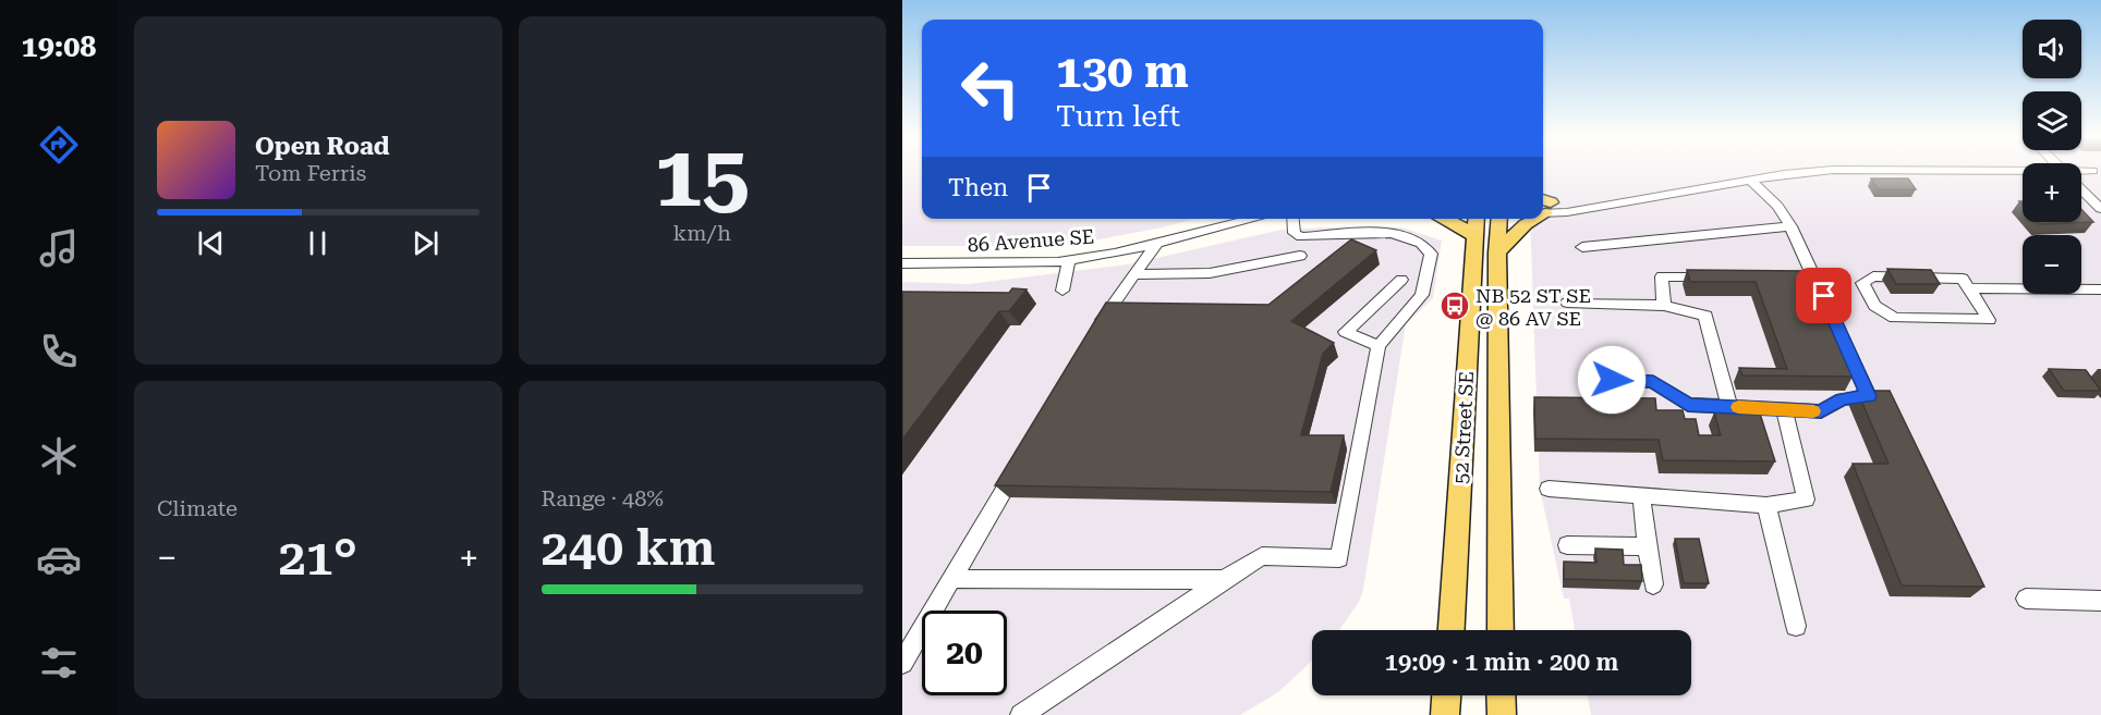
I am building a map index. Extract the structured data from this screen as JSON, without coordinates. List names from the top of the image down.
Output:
{
  "streets": {
    "main road": ["52 Street SE"],
    "street": ["86 Avenue SE"]
  },
  "places": {
    "bus stop": ["NB 52 ST SE @ 86 AV SE"]
  },
  "page": {
    "tabs": "19:08",
    "tile": [
      ["15", "km/h"],
      "Climate",
      ["Range · 48%", "240 km"]
    ],
    "map_buttons": ["+", "−"],
    "turn": ["130 m", "Turn left"],
    "song": ["Open Road", "Tom Ferris"],
    "then": "Then",
    "heat": ["−", "21°", "+"],
    "limit": "20",
    "trip": "19:09 · 1 min · 200 m"
  }
}
